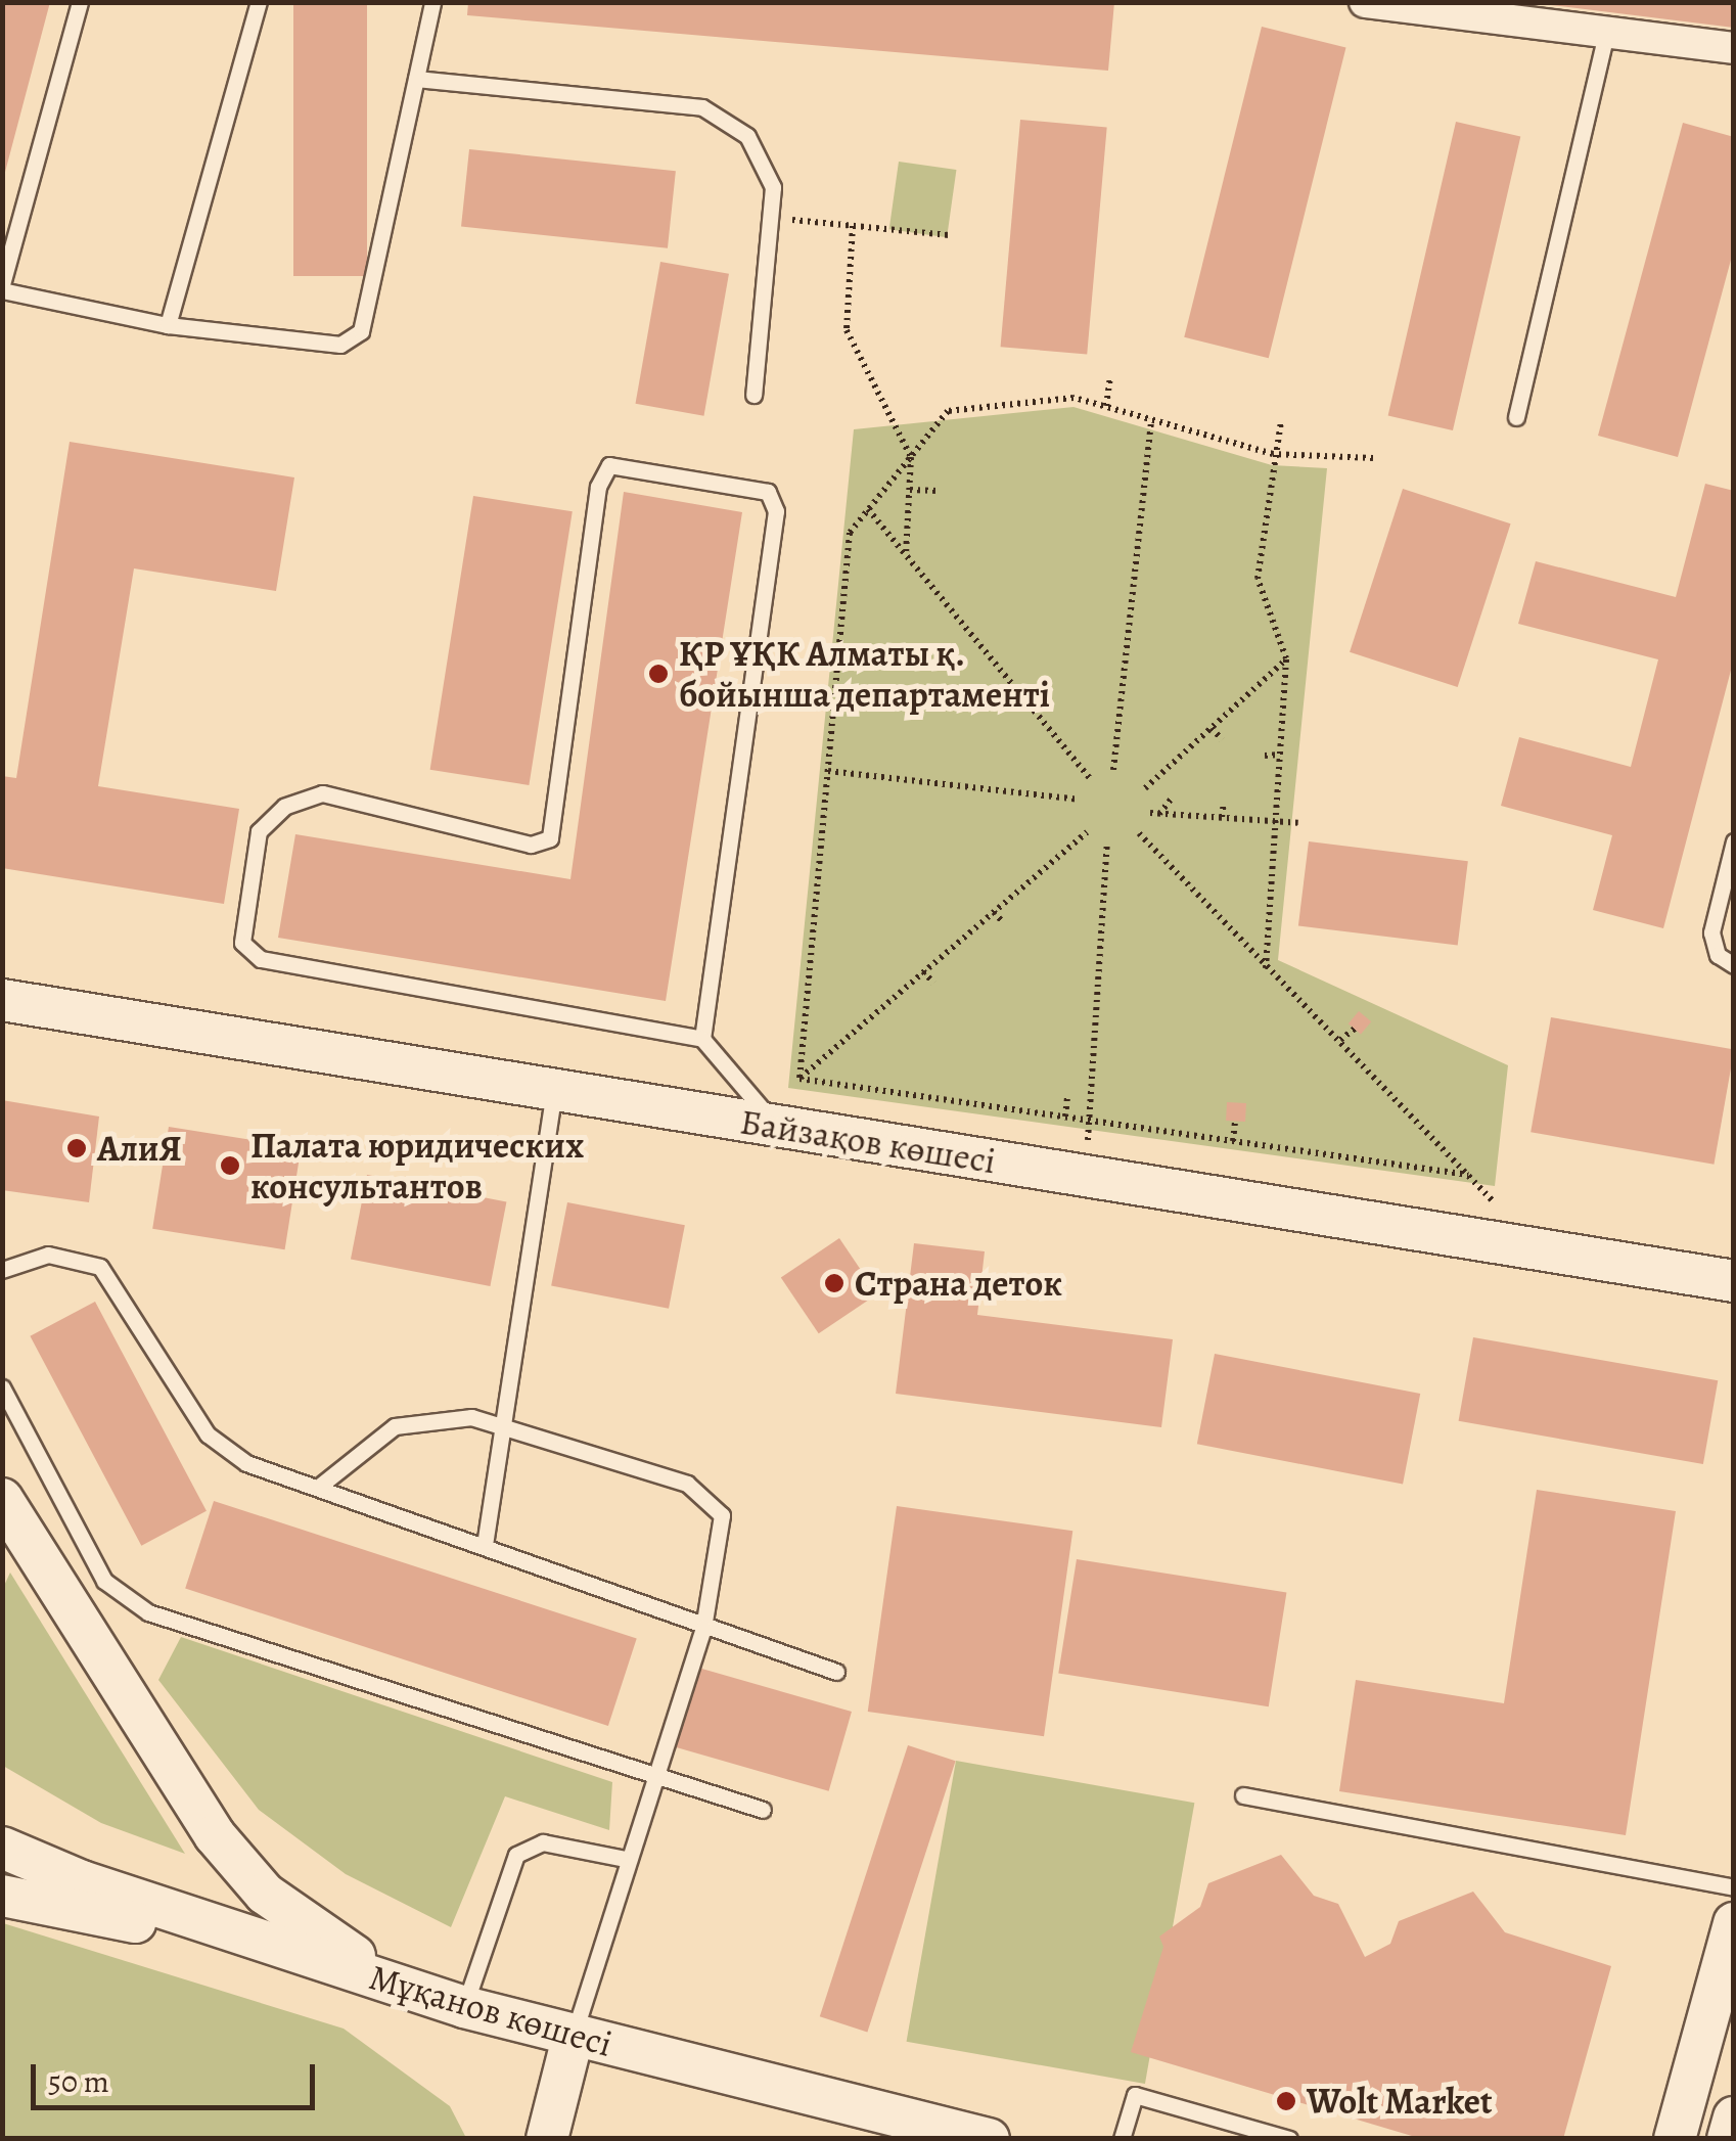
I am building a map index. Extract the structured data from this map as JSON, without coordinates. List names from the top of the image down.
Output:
{
  "streets": {
    "street": ["Байзақов көшесі", "Мұқанов көшесі"]
  },
  "places": [
    "ҚР ҰҚК Алматы қ. бойынша департаменті",
    "АлиЯ",
    "Палата юридических консультантов",
    "Страна деток",
    "Wolt Market"
  ],
  "scale_bar": "50 m"
}
